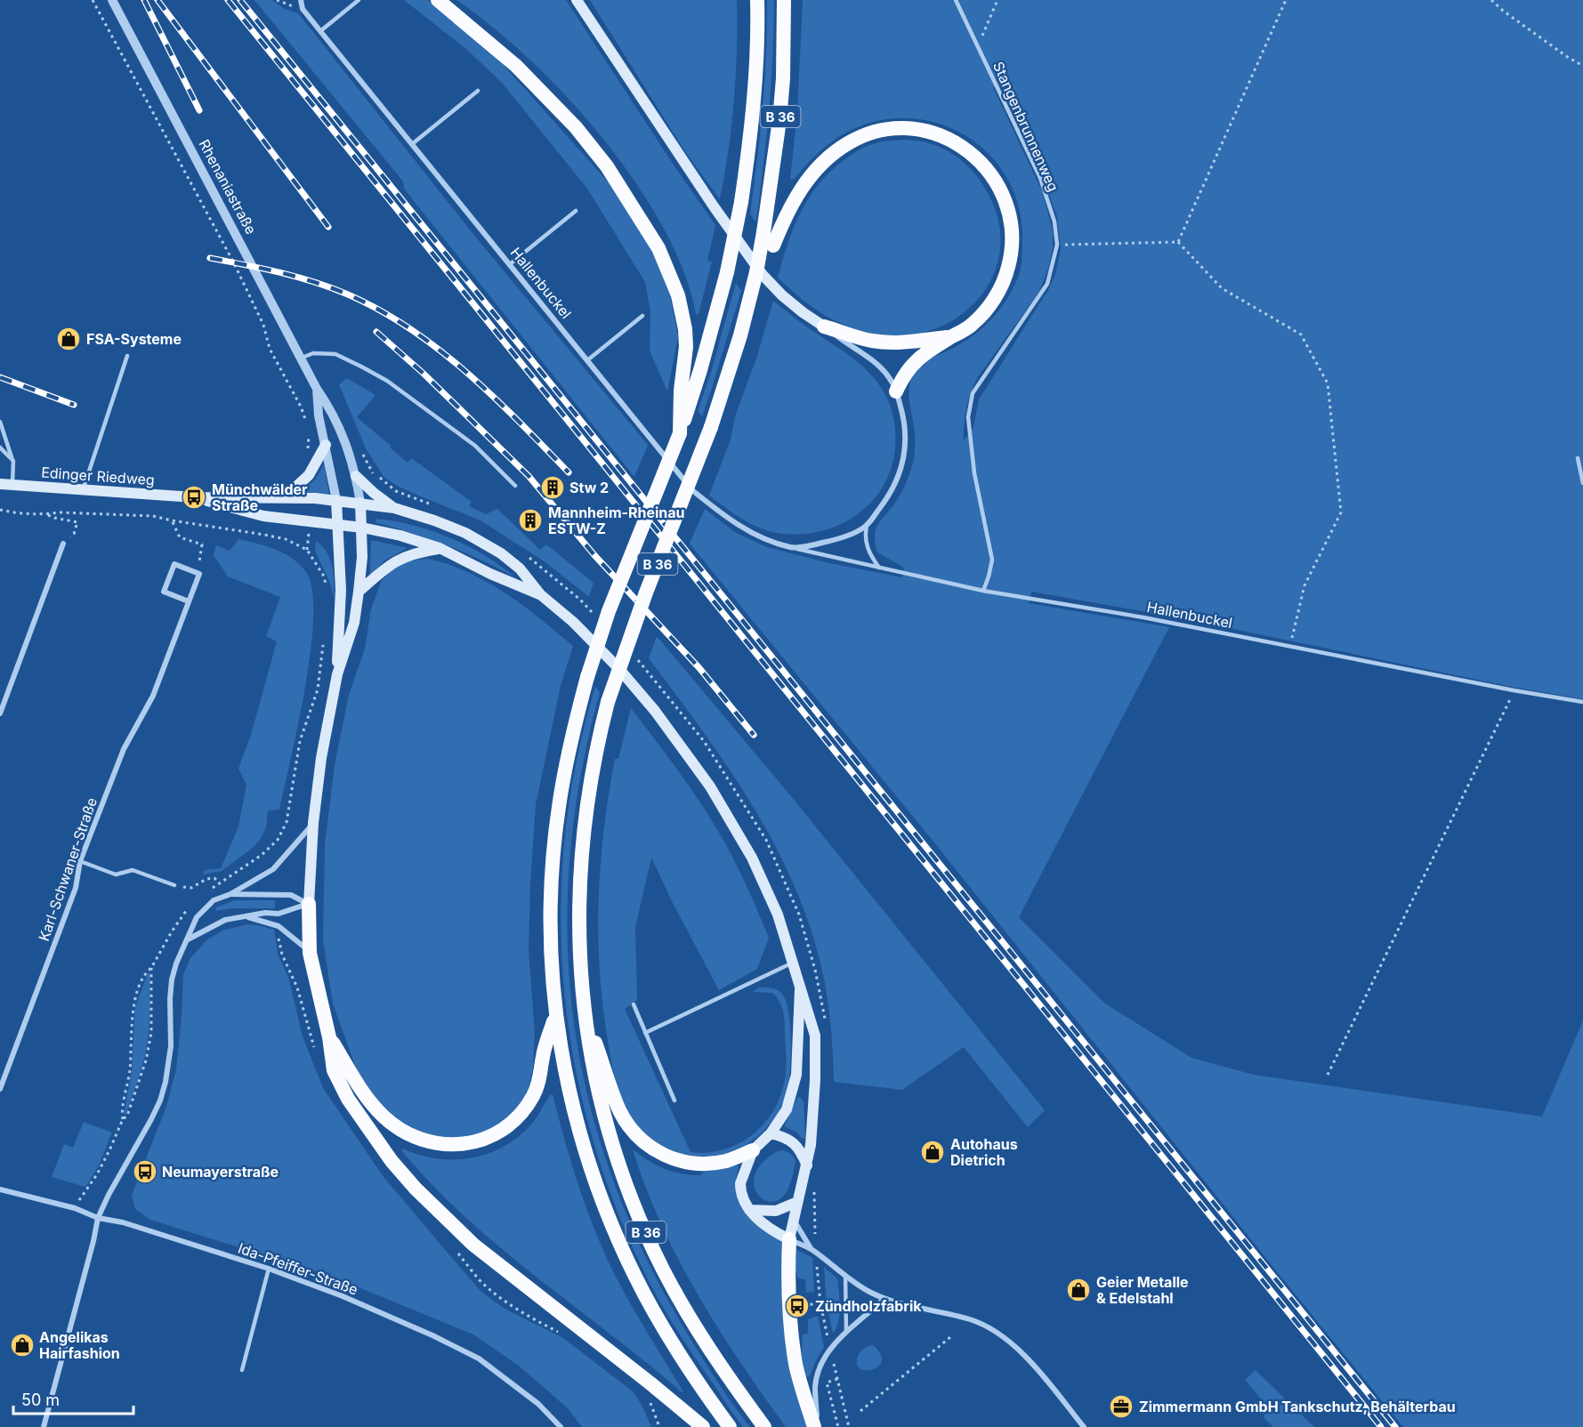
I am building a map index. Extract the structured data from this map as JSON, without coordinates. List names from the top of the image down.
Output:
{
  "streets": {
    "highway": ["B 36"],
    "main road": ["Rhenaniastraße", "Edinger Riedweg"],
    "street": ["Hallenbuckel", "Karl-Schwaner-Straße", "Ida-Pfeiffer-Straße"],
    "lane": ["Stangenbrunnenweg"]
  },
  "crossings": [
    ["Stangenbrunnenweg", "Hallenbuckel"],
    ["Rhenaniastraße", "Edinger Riedweg"]
  ],
  "places": {
    "shop": [
      "FSA-Systeme",
      "Autohaus Dietrich",
      "Geier Metalle & Edelstahl",
      "Angelikas Hairfashion"
    ],
    "building": ["Stw 2", "Mannheim-Rheinau ESTW-Z"],
    "bus stop": ["Münchwälder Straße", "Neumayerstraße", "Zündholzfabrik"],
    "office": ["Zimmermann GmbH Tankschutz, Behälterbau"]
  },
  "scale_bar": "50 m"
}
